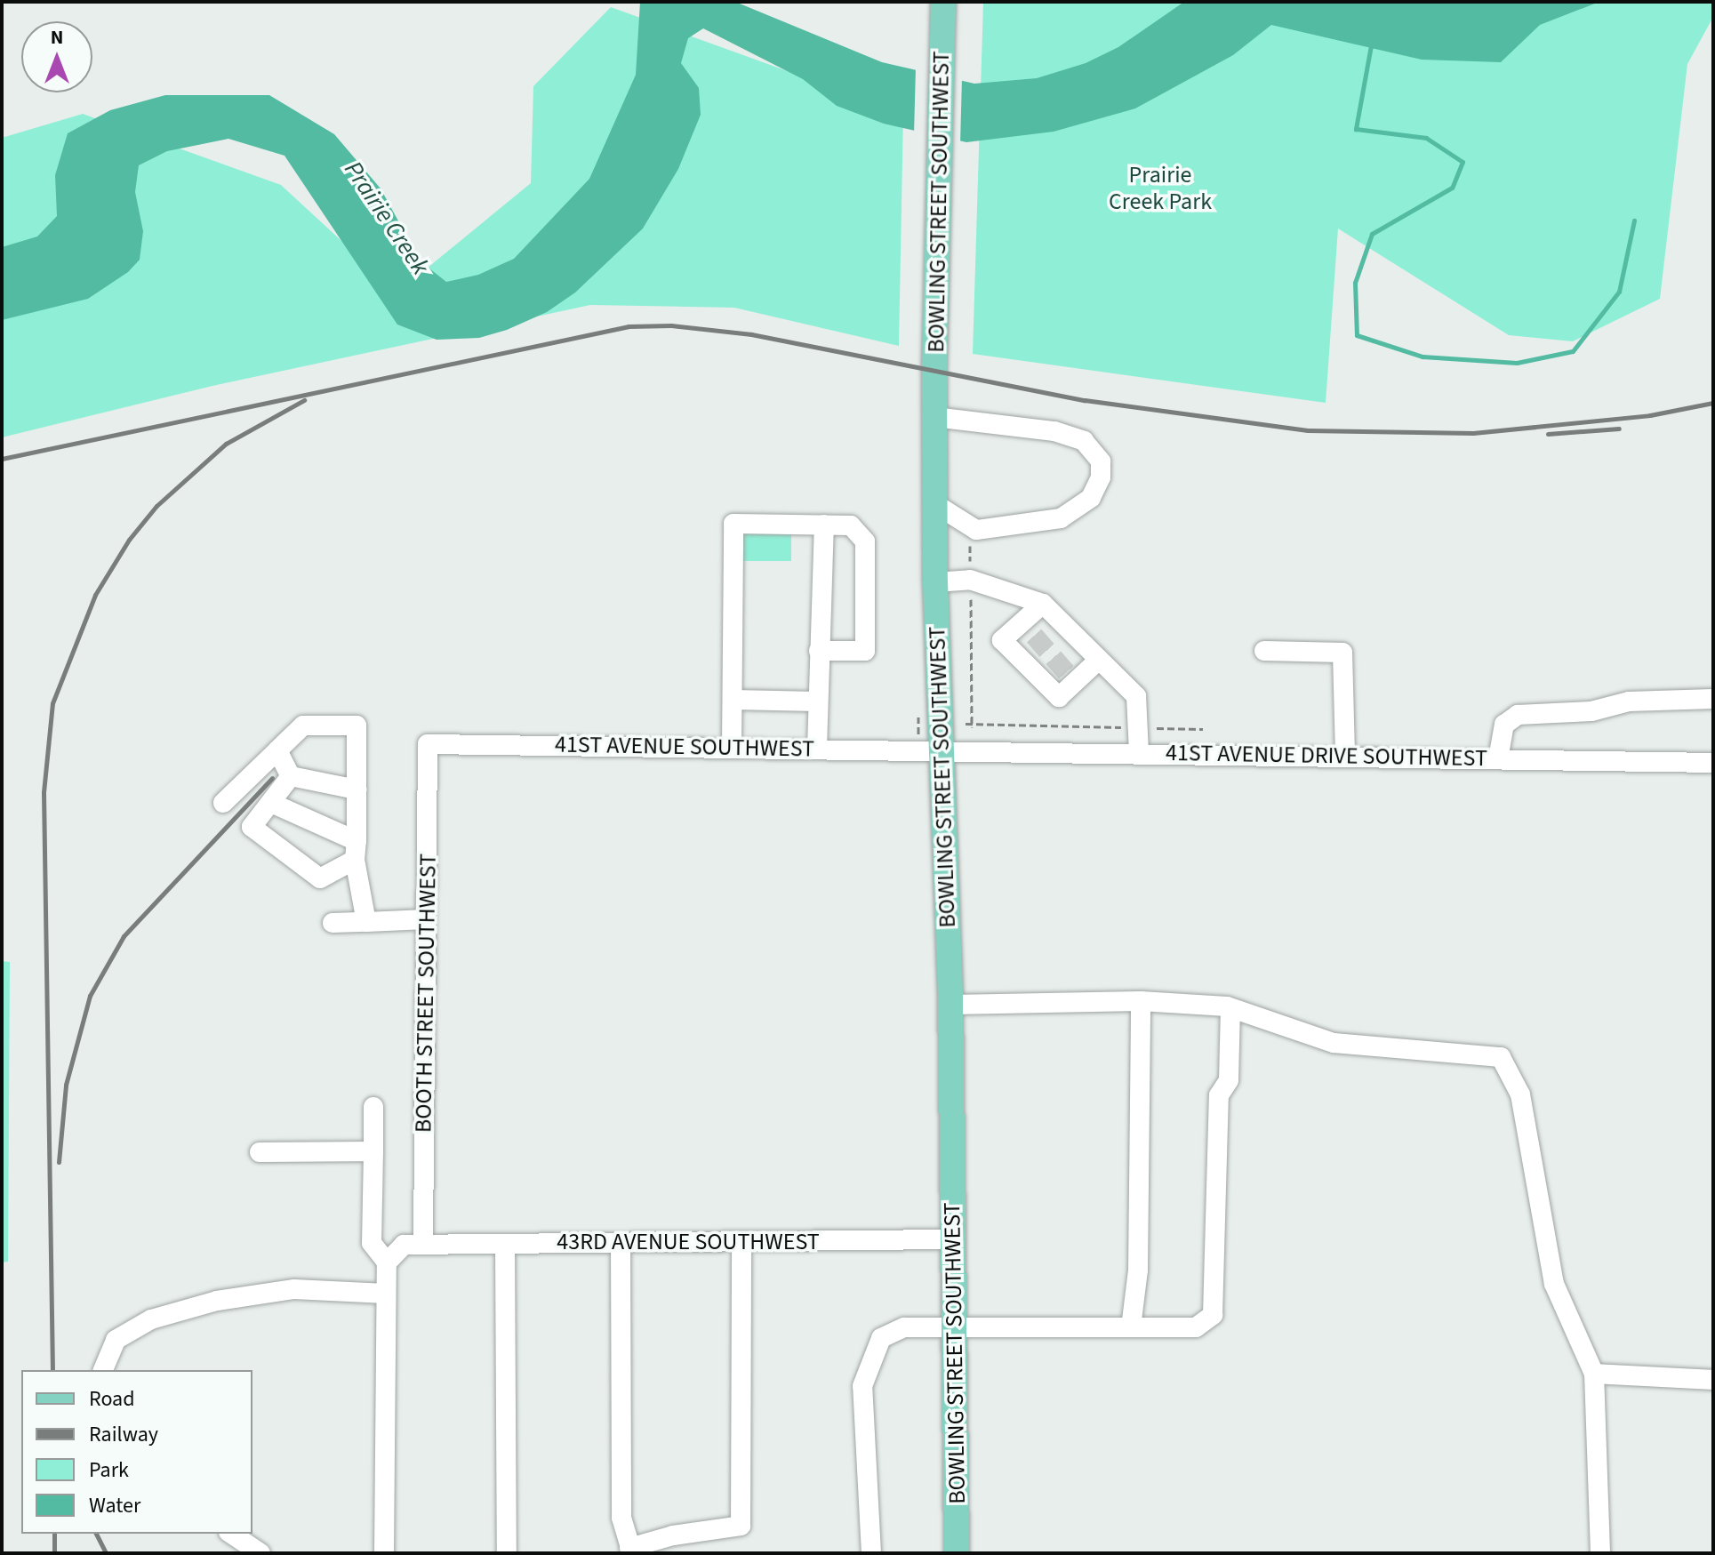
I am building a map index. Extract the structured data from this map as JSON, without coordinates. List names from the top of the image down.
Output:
{
  "streets": {
    "main road": ["BOWLING STREET SOUTHWEST"],
    "street": [
      "41ST AVENUE SOUTHWEST",
      "41ST AVENUE DRIVE SOUTHWEST",
      "BOOTH STREET SOUTHWEST",
      "43RD AVENUE SOUTHWEST"
    ]
  },
  "crossings": [
    ["BOWLING STREET SOUTHWEST", "41ST AVENUE SOUTHWEST"],
    ["BOWLING STREET SOUTHWEST", "41ST AVENUE DRIVE SOUTHWEST"],
    ["BOWLING STREET SOUTHWEST", "43RD AVENUE SOUTHWEST"],
    ["41ST AVENUE SOUTHWEST", "41ST AVENUE DRIVE SOUTHWEST"],
    ["41ST AVENUE SOUTHWEST", "BOOTH STREET SOUTHWEST"],
    ["BOOTH STREET SOUTHWEST", "43RD AVENUE SOUTHWEST"]
  ],
  "water": ["Prairie Creek"],
  "parks": ["Prairie Creek Park"],
  "legend": [
    "Road",
    "Railway",
    "Park",
    "Water"
  ],
  "north": "top"
}
